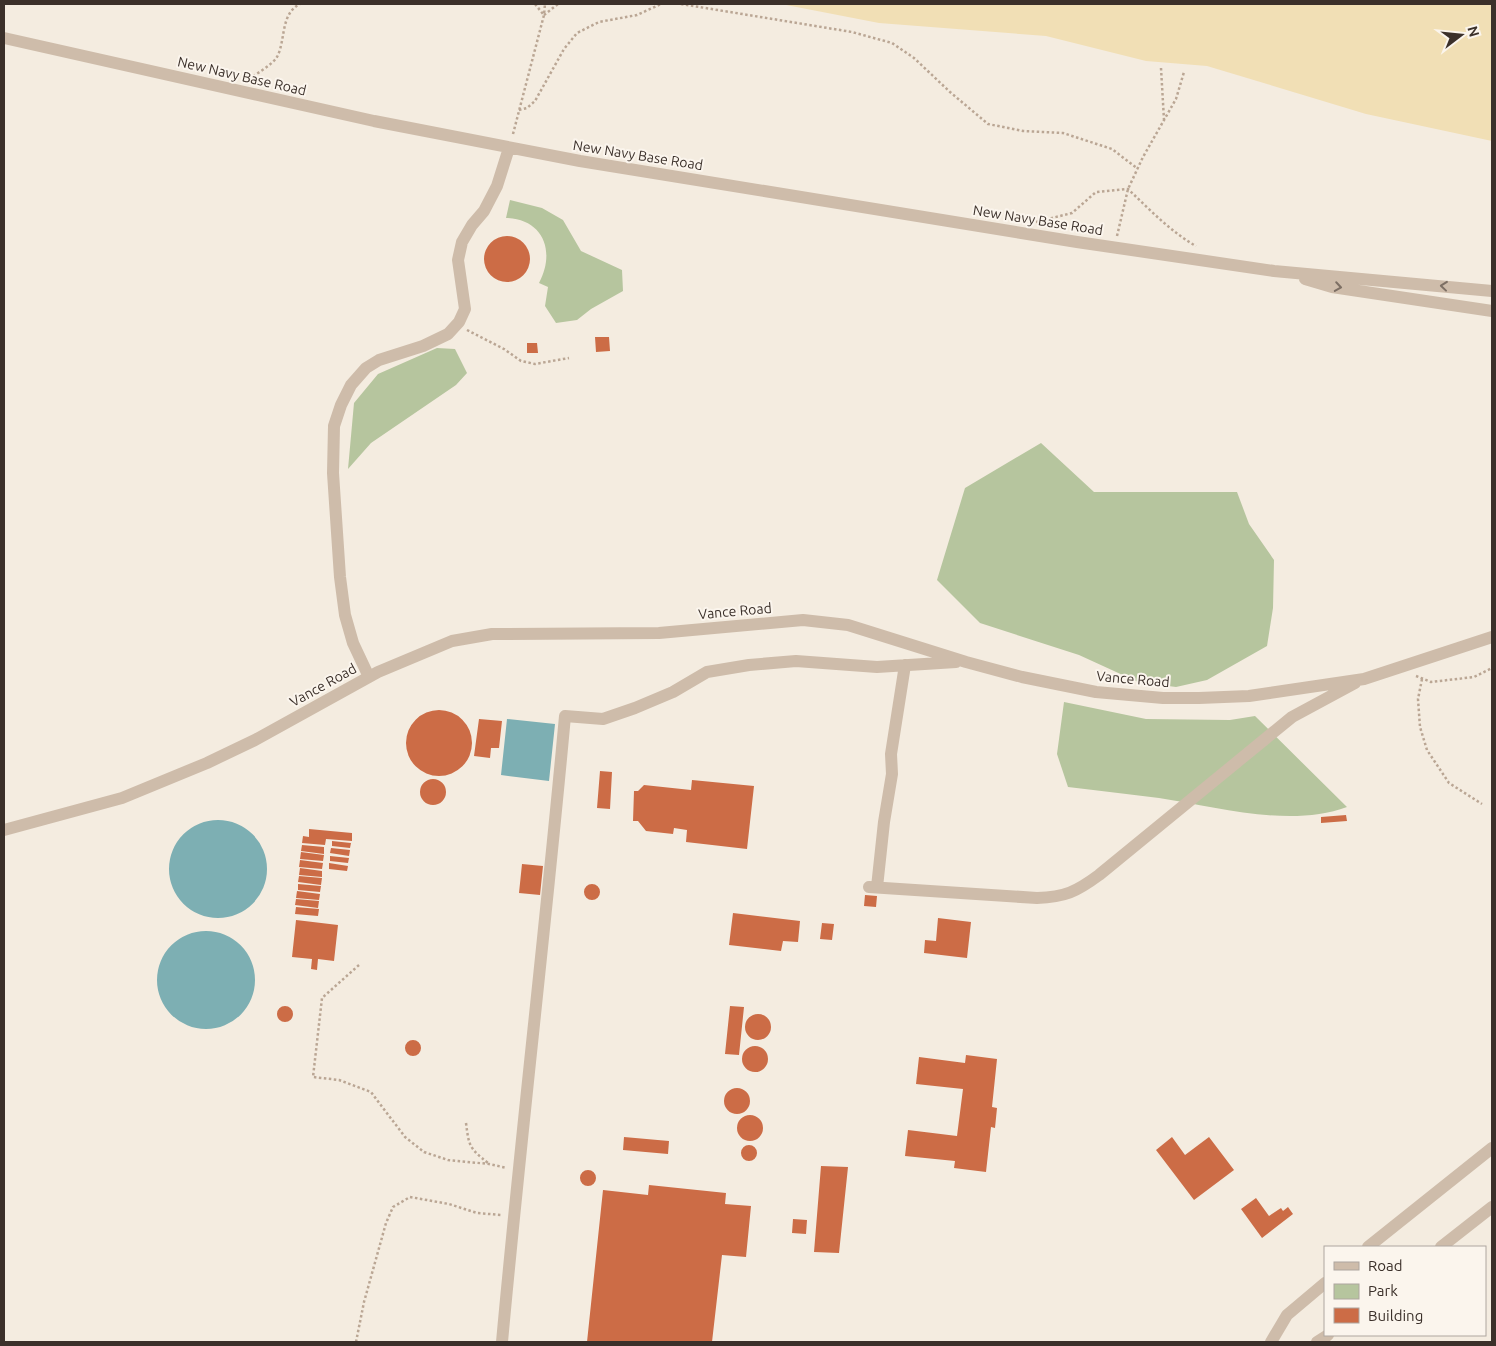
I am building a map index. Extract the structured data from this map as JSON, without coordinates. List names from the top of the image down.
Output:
{
  "streets": {
    "street": ["New Navy Base Road", "Vance Road"]
  },
  "legend": ["Road", "Park", "Building"],
  "north": "right"
}
